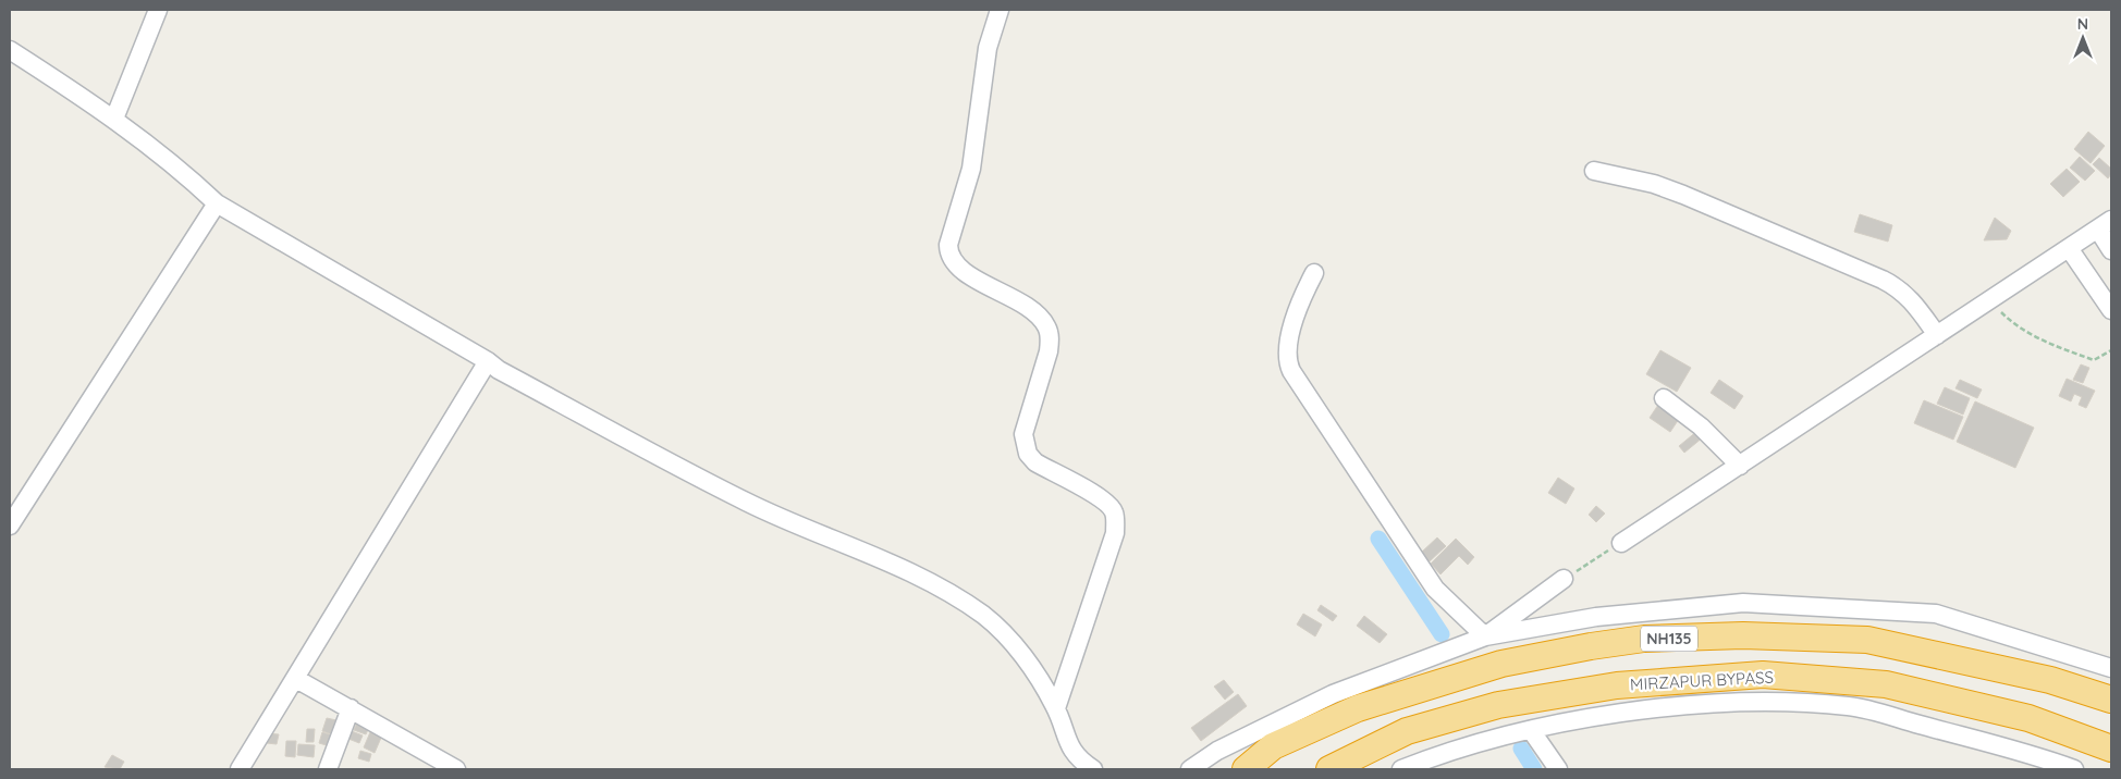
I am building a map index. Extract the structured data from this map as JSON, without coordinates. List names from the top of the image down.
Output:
{
  "streets": {
    "highway": ["NH135", "MIRZAPUR BYPASS"]
  },
  "north": "top"
}
